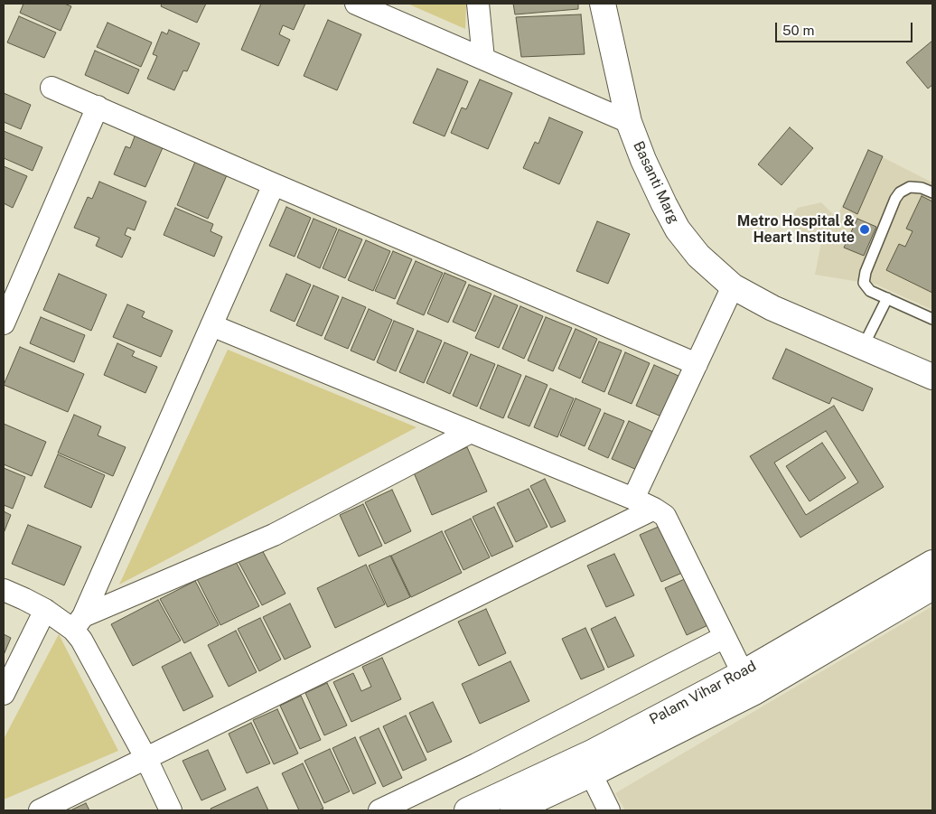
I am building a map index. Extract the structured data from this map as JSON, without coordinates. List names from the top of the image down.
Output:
{
  "streets": {
    "street": ["Basanti Marg", "Palam Vihar Road"]
  },
  "places": ["Metro Hospital & Heart Institute"],
  "scale_bar": "50 m"
}
